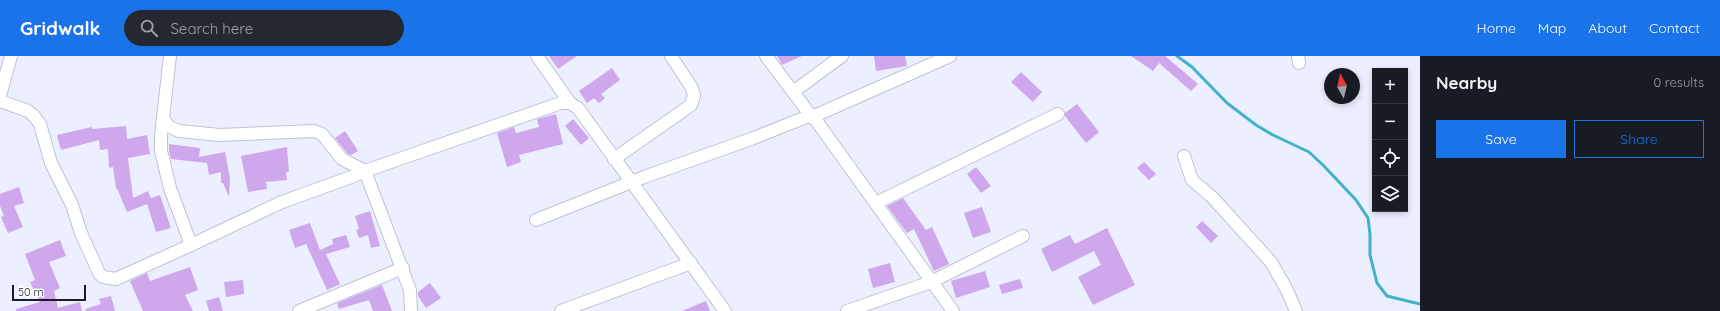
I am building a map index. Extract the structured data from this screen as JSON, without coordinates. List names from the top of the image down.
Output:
{
  "scale_bar": "50 m",
  "north": "top",
  "page": {
    "header": "Gridwalk",
    "search": "Search here",
    "nav": [
      "Home",
      "Map",
      "About",
      "Contact"
    ],
    "heading": ["Nearby", "0 results"],
    "map_buttons": ["+", "−"],
    "buttons": ["Save", "Share"],
    "scale": "50 m"
  }
}
